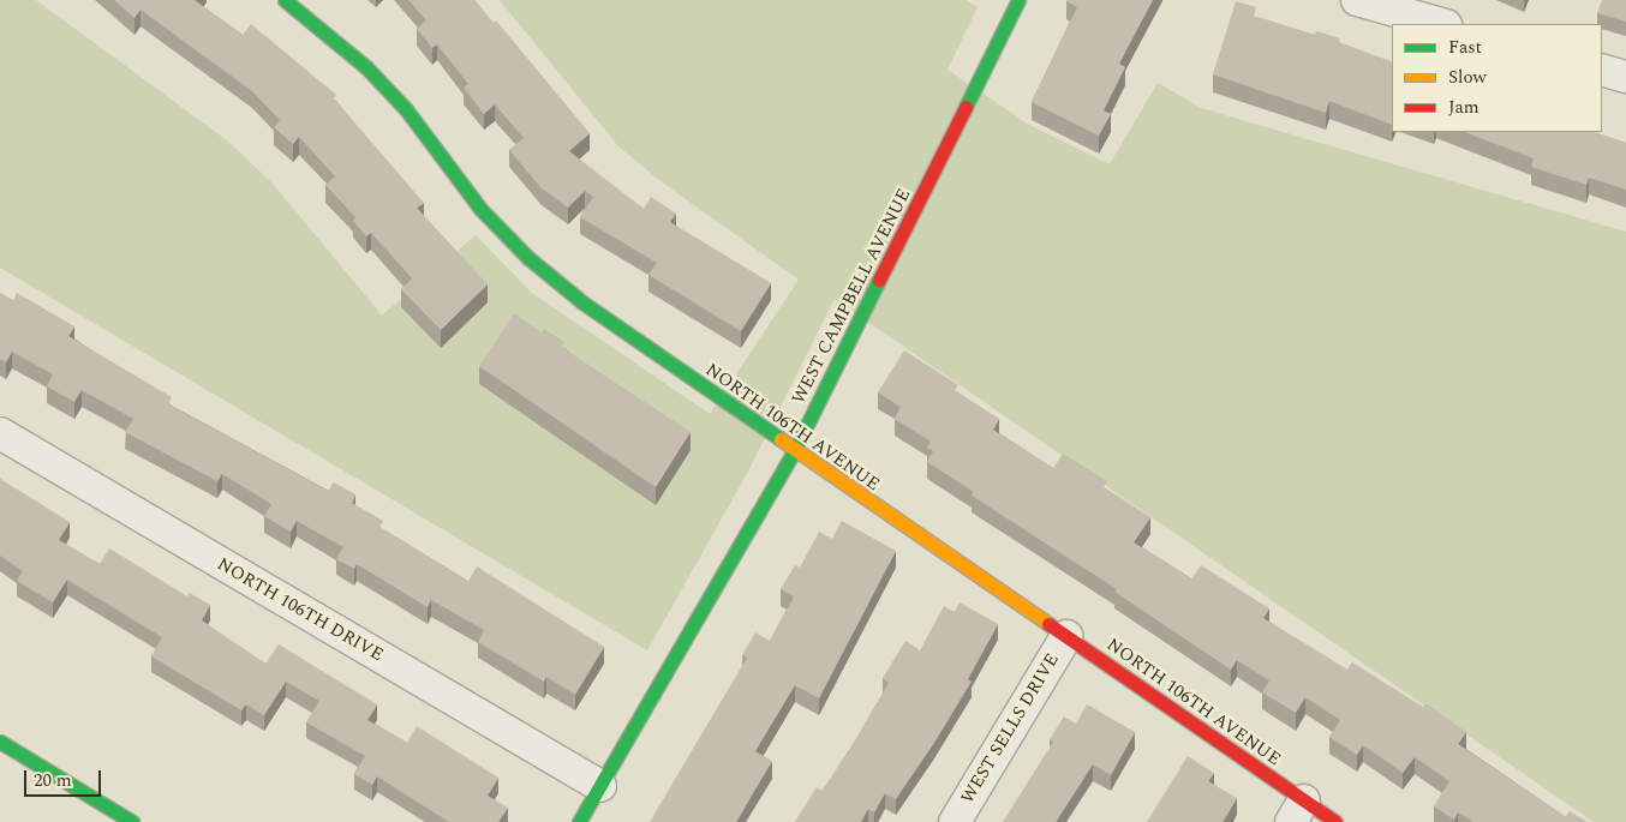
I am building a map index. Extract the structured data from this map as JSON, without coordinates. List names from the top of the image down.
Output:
{
  "streets": {
    "street": [
      "WEST CAMPBELL AVENUE",
      "NORTH 106TH AVENUE",
      "NORTH 106TH DRIVE",
      "WEST SELLS DRIVE"
    ]
  },
  "crossings": [
    ["WEST CAMPBELL AVENUE", "NORTH 106TH AVENUE"],
    ["WEST CAMPBELL AVENUE", "NORTH 106TH DRIVE"],
    ["NORTH 106TH AVENUE", "WEST SELLS DRIVE"]
  ],
  "legend": ["Fast", "Slow", "Jam"],
  "scale_bar": "20 m"
}
